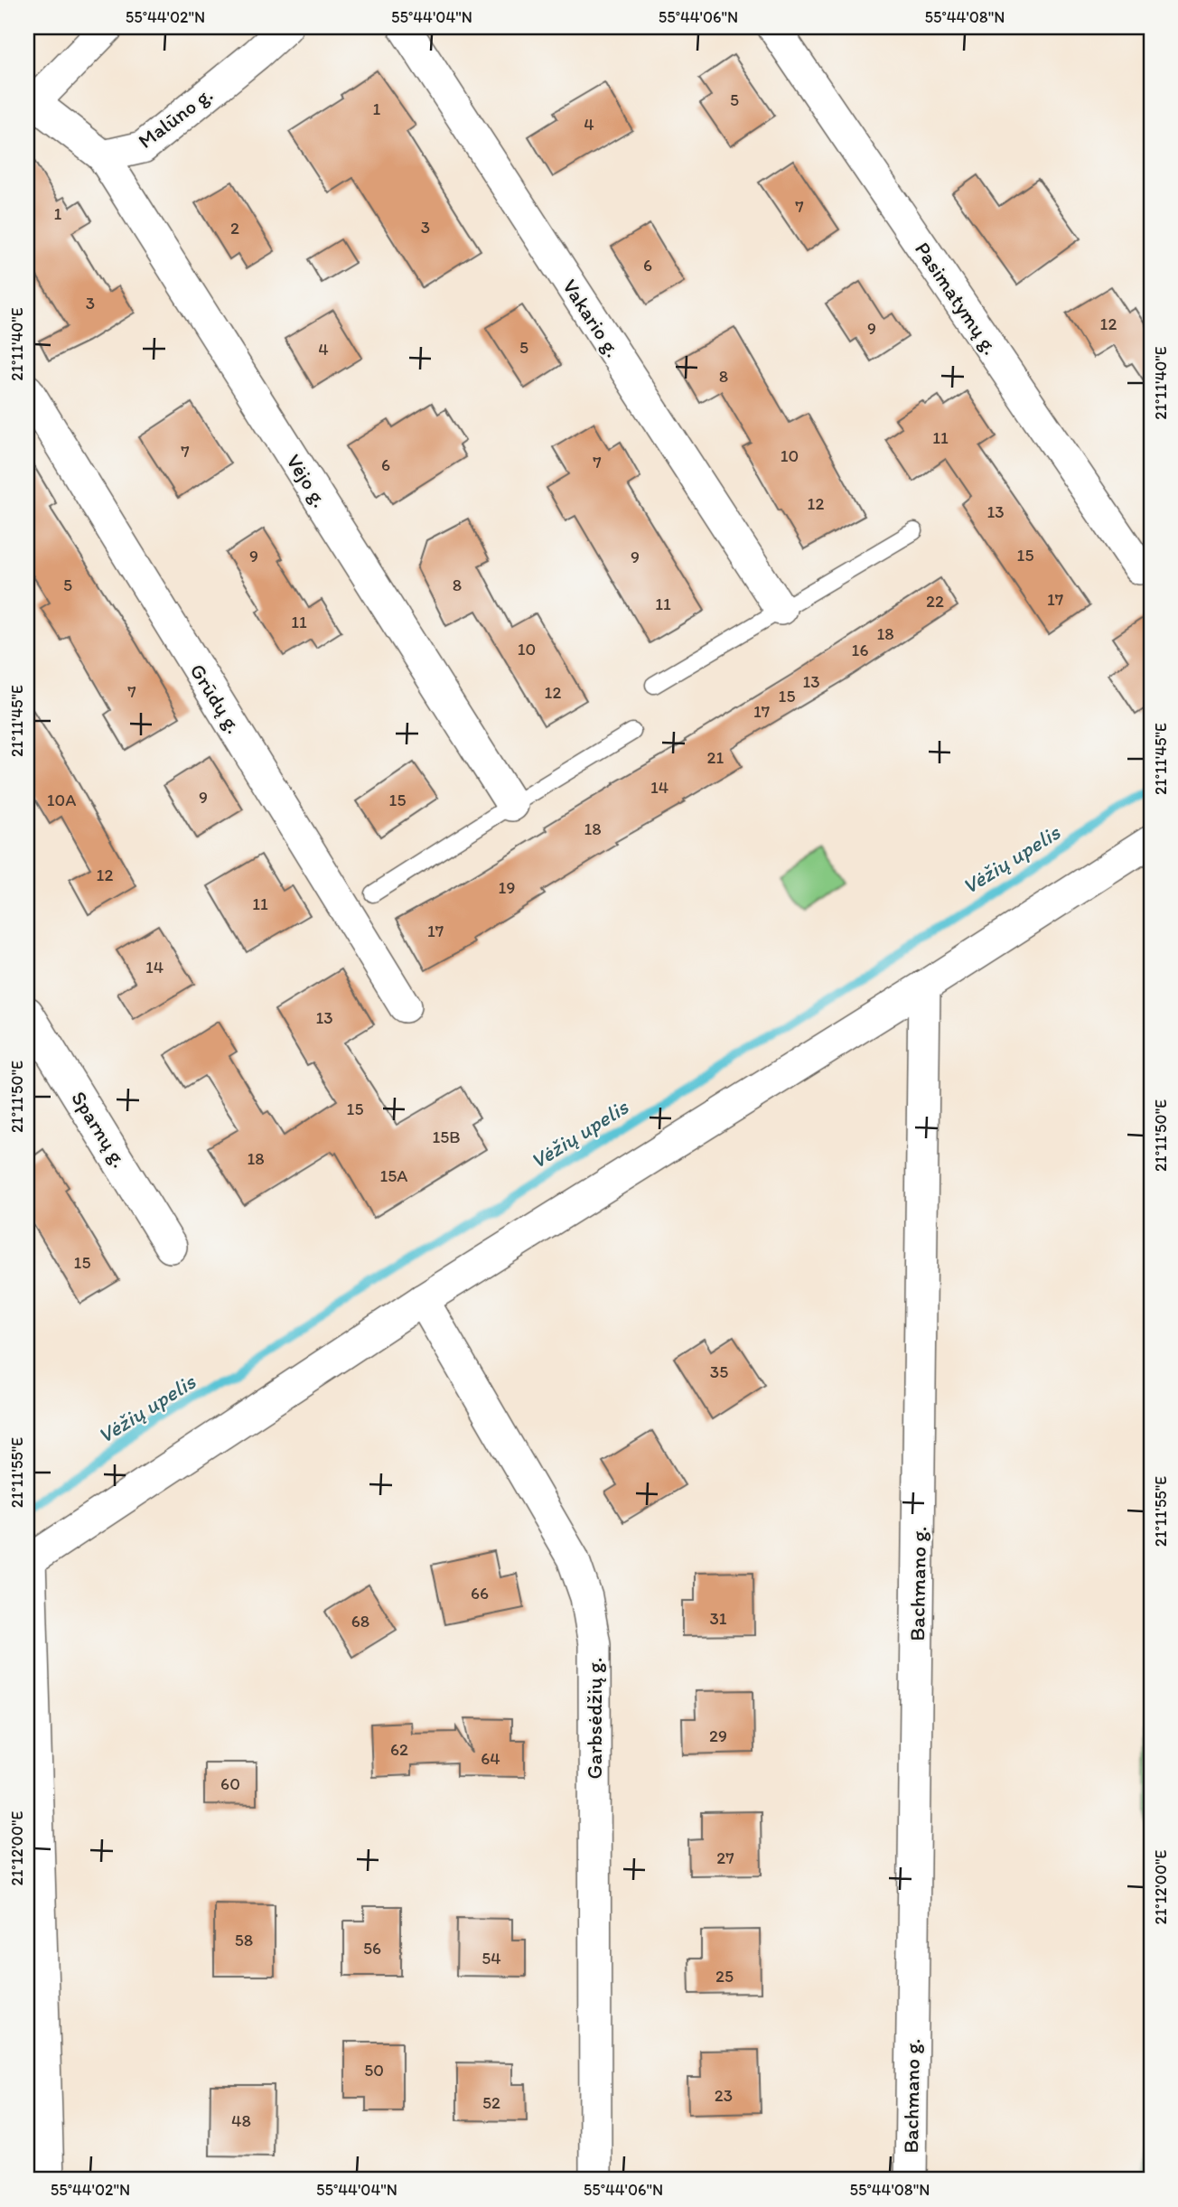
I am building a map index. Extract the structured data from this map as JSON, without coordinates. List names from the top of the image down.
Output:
{
  "streets": {
    "street": [
      "Malūno g.",
      "Pasimatymų g.",
      "Vakario g.",
      "Vėjo g.",
      "Grūdų g.",
      "Sparnų g.",
      "Bachmano g.",
      "Garbsėdžių g."
    ]
  },
  "crossings": [
    ["Malūno g.", "Vėjo g."]
  ],
  "water": ["Vėžių upelis"],
  "house_numbers": [
    "5",
    "1",
    "4",
    "7",
    "1",
    "3",
    "2",
    "6",
    "3",
    "12",
    "9",
    "5",
    "4",
    "8",
    "11",
    "7",
    "10",
    "7",
    "6",
    "12",
    "13",
    "15",
    "9",
    "9",
    "5",
    "8",
    "17",
    "22",
    "11",
    "11",
    "18",
    "10",
    "16",
    "13",
    "7",
    "12",
    "15",
    "17",
    "21",
    "14",
    "9",
    "10A",
    "15",
    "18",
    "12",
    "19",
    "11",
    "17",
    "14",
    "13",
    "15",
    "15B",
    "18",
    "15A",
    "15",
    "35",
    "66",
    "31",
    "68",
    "29",
    "62",
    "64",
    "60",
    "27",
    "58",
    "56",
    "54",
    "25",
    "50",
    "23",
    "52",
    "48"
  ],
  "coordinates": [
    "55°44'02\"N",
    "55°44'04\"N",
    "55°44'06\"N",
    "55°44'08\"N",
    "21°11'40\"E",
    "21°11'45\"E",
    "21°11'50\"E",
    "21°11'55\"E",
    "21°12'00\"E"
  ]
}
